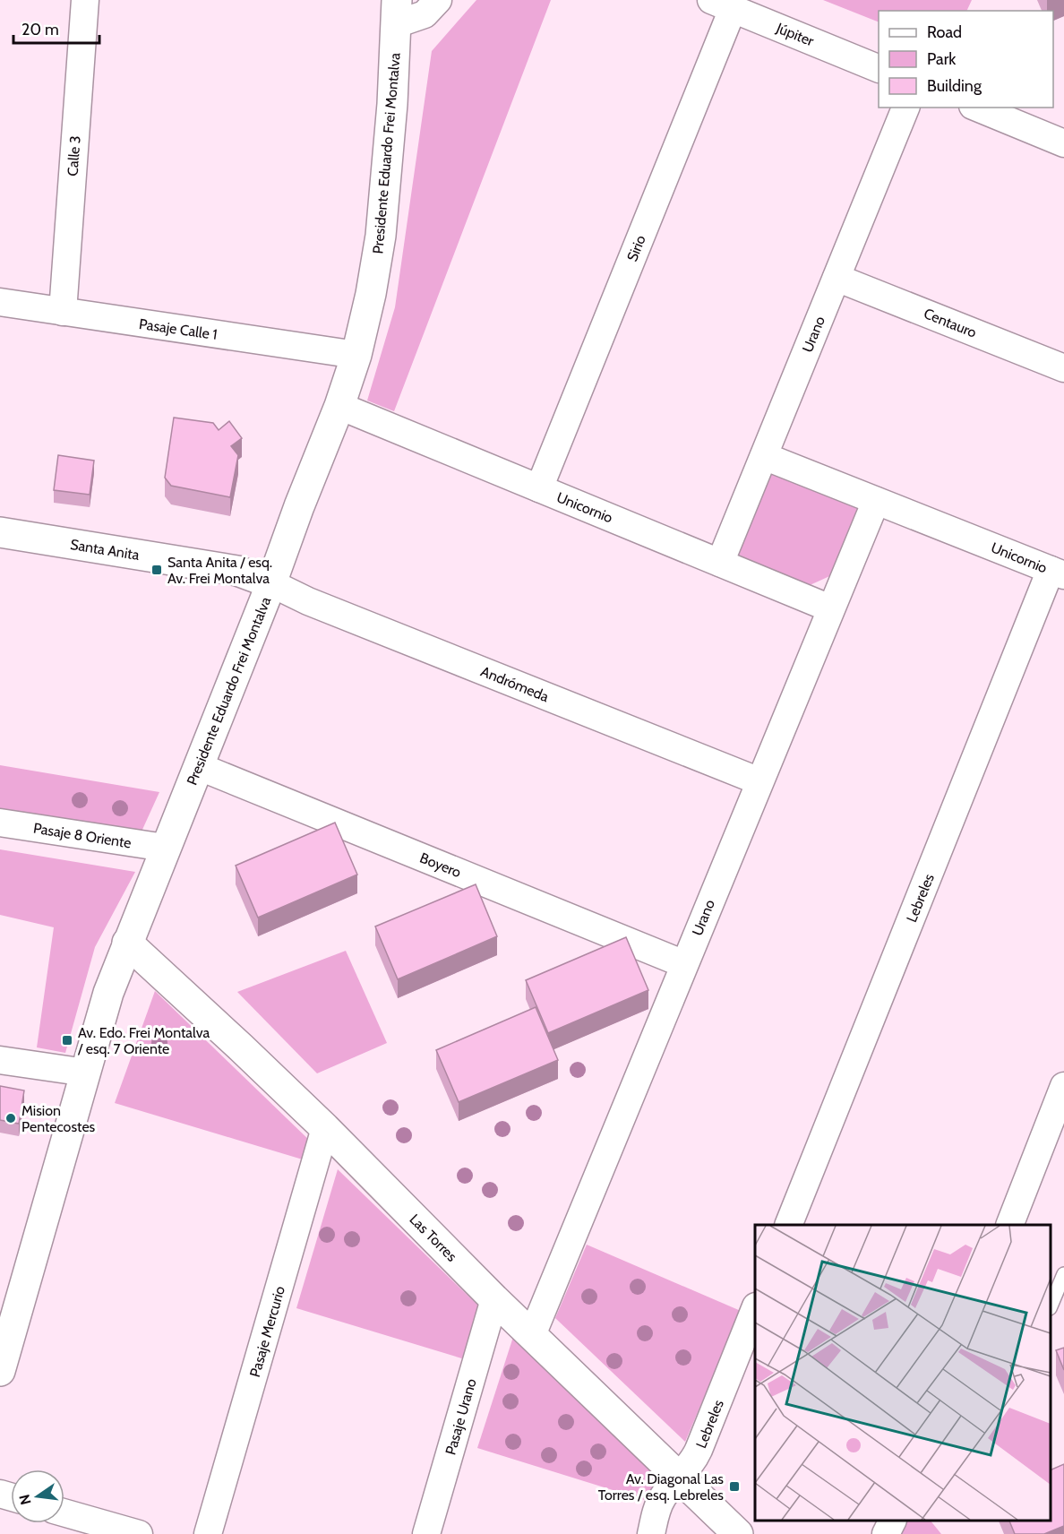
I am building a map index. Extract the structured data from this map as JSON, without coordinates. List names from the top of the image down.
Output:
{
  "streets": {
    "street": [
      "Júpiter",
      "Presidente Eduardo Frei Montalva",
      "Calle 3",
      "Sirio",
      "Centauro",
      "Pasaje Calle 1",
      "Urano",
      "Unicornio",
      "Santa Anita",
      "Andrómeda",
      "Pasaje 8 Oriente",
      "Boyero",
      "Lebreles",
      "Las Torres",
      "Pasaje Mercurio",
      "Pasaje Urano"
    ]
  },
  "crossings": [
    ["Júpiter", "Sirio"],
    ["Presidente Eduardo Frei Montalva", "Pasaje Calle 1"],
    ["Presidente Eduardo Frei Montalva", "Unicornio"],
    ["Presidente Eduardo Frei Montalva", "Santa Anita"],
    ["Presidente Eduardo Frei Montalva", "Andrómeda"],
    ["Presidente Eduardo Frei Montalva", "Pasaje 8 Oriente"],
    ["Presidente Eduardo Frei Montalva", "Boyero"],
    ["Presidente Eduardo Frei Montalva", "Las Torres"],
    ["Calle 3", "Pasaje Calle 1"],
    ["Sirio", "Unicornio"],
    ["Centauro", "Urano"],
    ["Urano", "Unicornio"],
    ["Urano", "Andrómeda"],
    ["Urano", "Boyero"],
    ["Urano", "Las Torres"],
    ["Unicornio", "Lebreles"],
    ["Santa Anita", "Andrómeda"],
    ["Lebreles", "Las Torres"],
    ["Las Torres", "Pasaje Mercurio"],
    ["Las Torres", "Pasaje Urano"]
  ],
  "places": {
    "transit": ["Santa Anita / esq. Av. Frei Montalva", "Av. Edo. Frei Montalva / esq. 7 Oriente", "Av. Diagonal Las Torres / esq. Lebreles"],
    "other": ["Mision Pentecostes"]
  },
  "legend": ["Road", "Park", "Building"],
  "scale_bar": "20 m",
  "north": "left"
}
